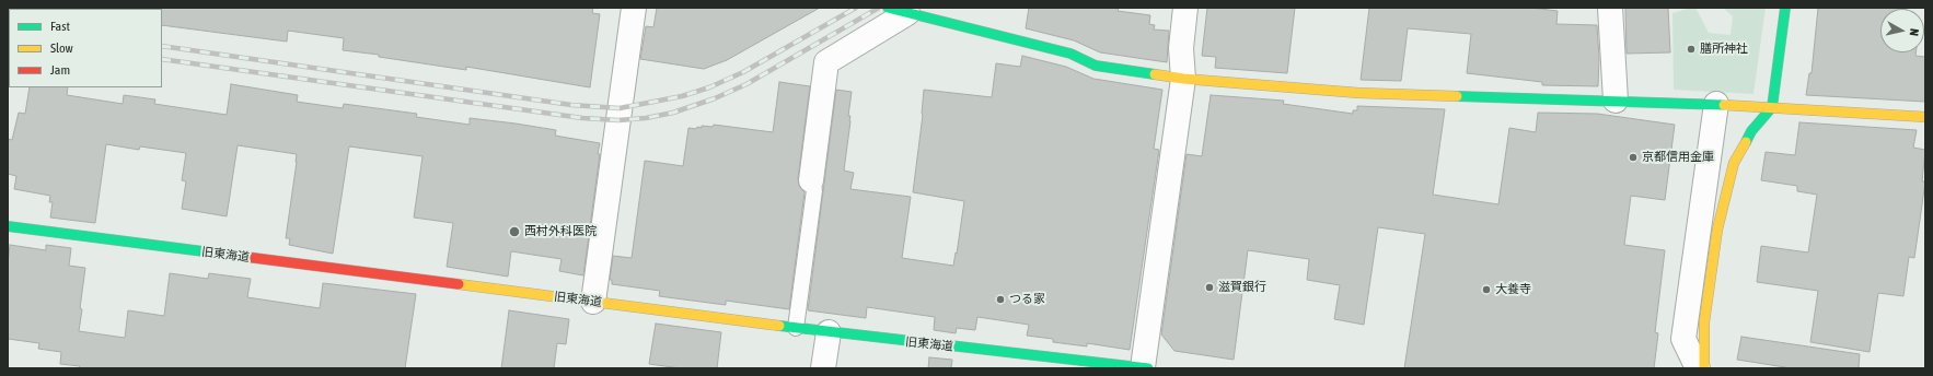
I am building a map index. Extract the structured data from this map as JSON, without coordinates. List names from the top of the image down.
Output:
{
  "streets": {
    "street": ["旧東海道"]
  },
  "places": [
    "膳所神社",
    "京都信用金庫",
    "西村外科医院",
    "滋賀銀行",
    "大養寺",
    "つる家"
  ],
  "legend": ["Fast", "Slow", "Jam"],
  "north": "right"
}
